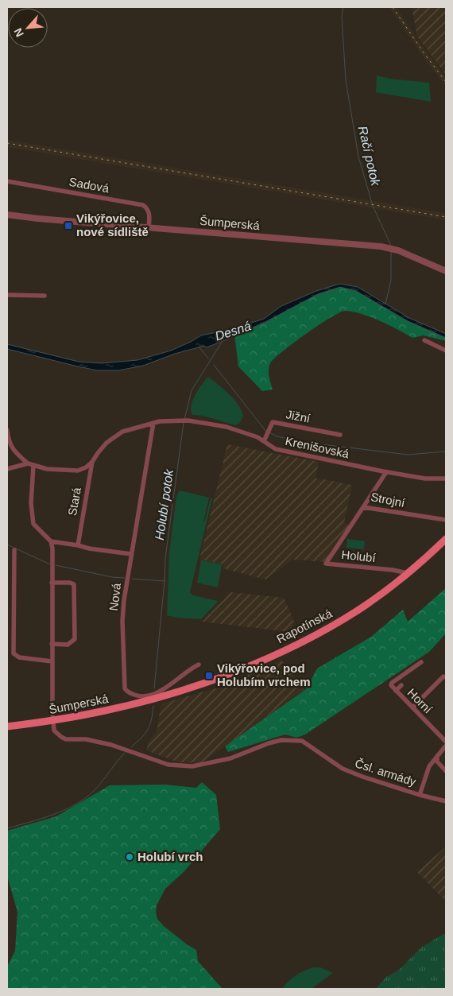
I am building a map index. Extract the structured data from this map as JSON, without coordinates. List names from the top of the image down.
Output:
{
  "streets": {
    "main road": ["Šumperská", "Rapotínská"],
    "street": [
      "Sadová",
      "Jižní",
      "Krenišovská",
      "Strojní",
      "Stará",
      "Holubí",
      "Nová",
      "Horní",
      "Čsl. armády"
    ]
  },
  "crossings": [
    ["Sadová", "Šumperská"],
    ["Šumperská", "Rapotínská"],
    ["Šumperská", "Čsl. armády"],
    ["Jižní", "Krenišovská"],
    ["Krenišovská", "Strojní"],
    ["Krenišovská", "Stará"],
    ["Krenišovská", "Nová"],
    ["Strojní", "Holubí"],
    ["Holubí", "Rapotínská"]
  ],
  "water": ["Račí potok", "Desná", "Holubí potok"],
  "places": {
    "transit": ["Vikýřovice, nové sídliště", "Vikýřovice, pod Holubím vrchem"],
    "other": ["Holubí vrch"]
  },
  "north": "bottom left"
}
